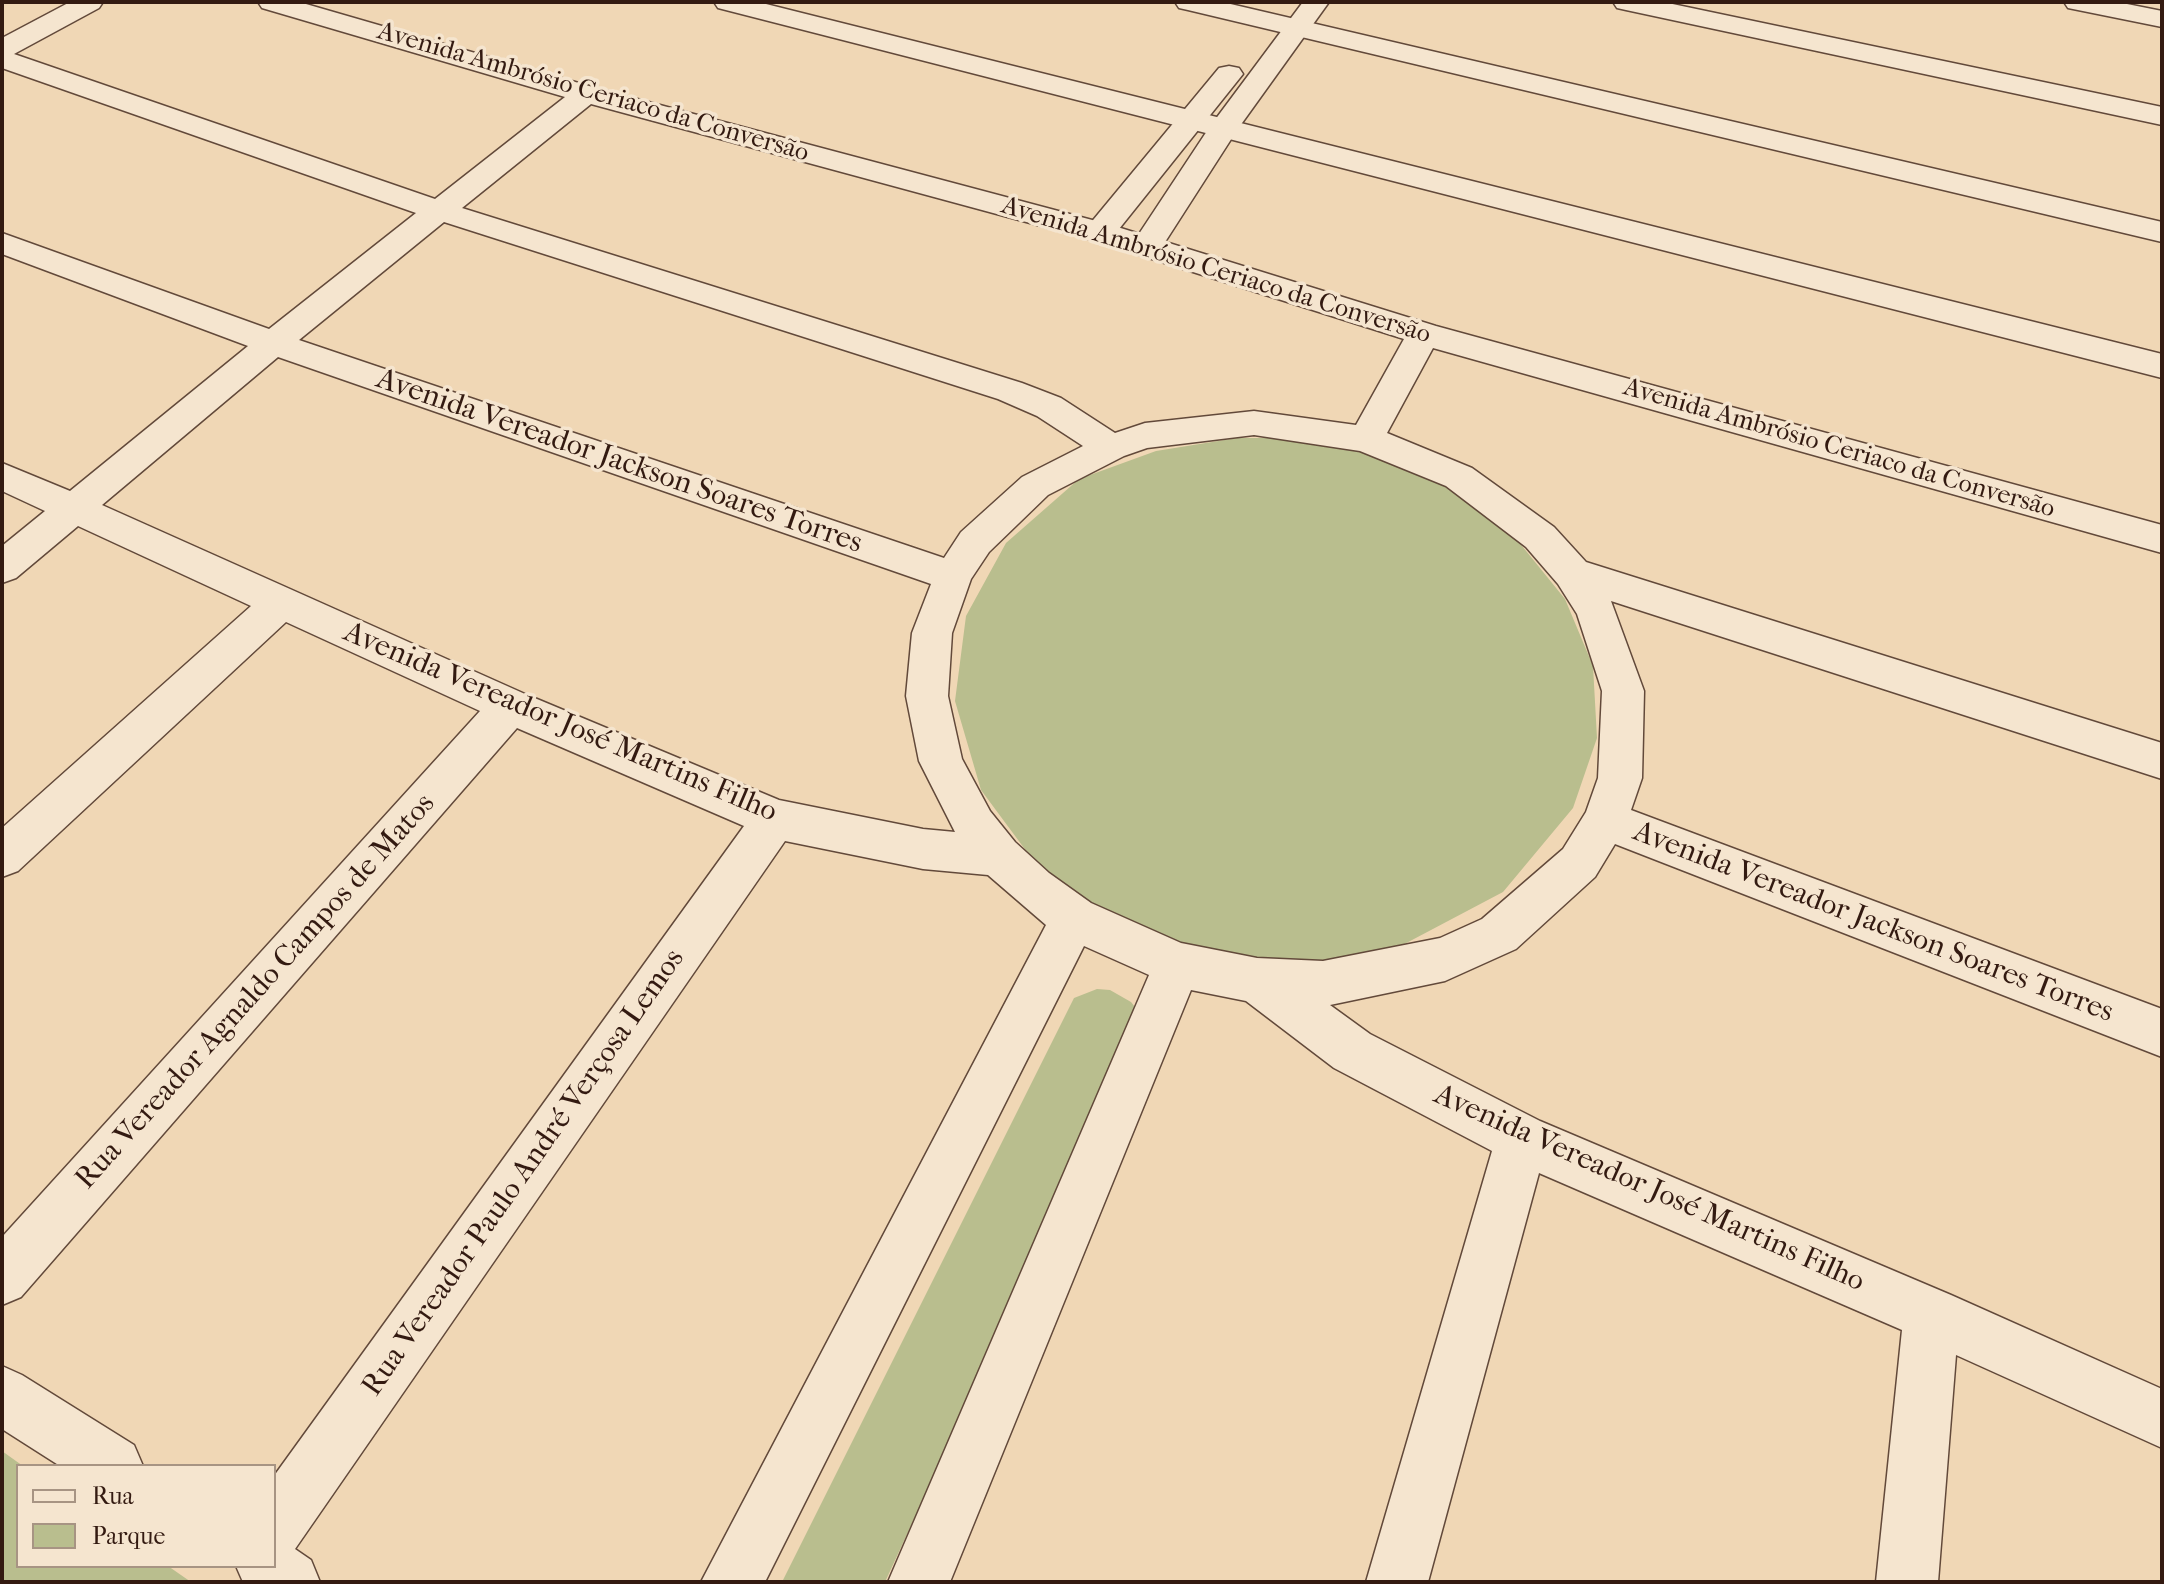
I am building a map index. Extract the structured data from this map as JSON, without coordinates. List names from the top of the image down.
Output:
{
  "streets": {
    "street": [
      "Avenida Ambrósio Ceriaco da Conversão",
      "Avenida Vereador Jackson Soares Torres",
      "Avenida Vereador José Martins Filho",
      "Rua Vereador Agnaldo Campos de Matos",
      "Rua Vereador Paulo André Verçosa Lemos"
    ]
  },
  "crossings": [
    ["Avenida Vereador Jackson Soares Torres", "Avenida Vereador José Martins Filho"],
    ["Avenida Vereador José Martins Filho", "Rua Vereador Agnaldo Campos de Matos"],
    ["Avenida Vereador José Martins Filho", "Rua Vereador Paulo André Verçosa Lemos"]
  ],
  "legend": ["Rua", "Parque"]
}
